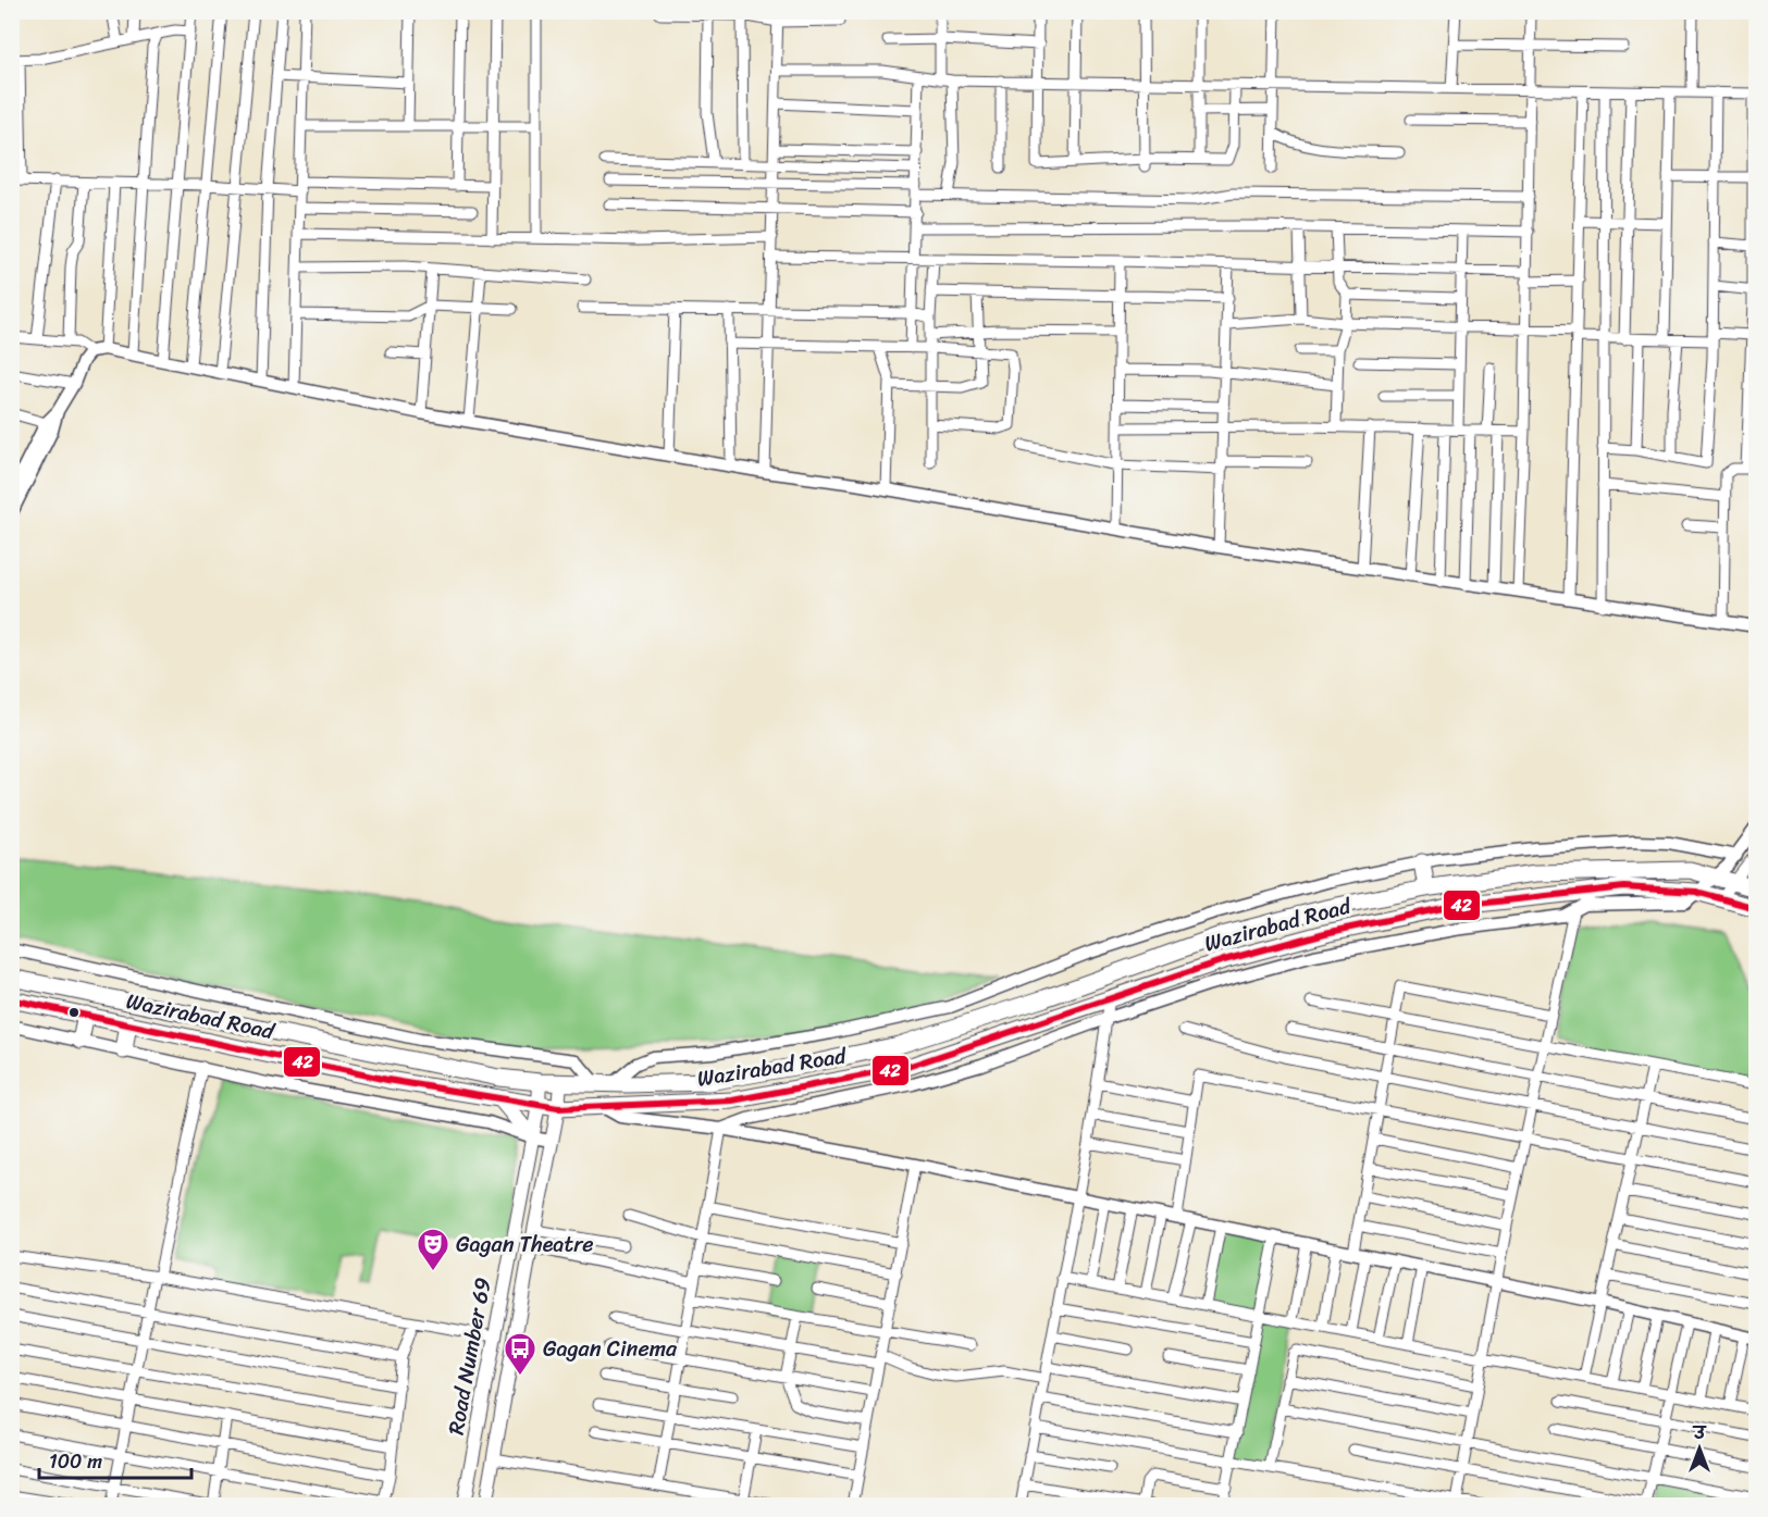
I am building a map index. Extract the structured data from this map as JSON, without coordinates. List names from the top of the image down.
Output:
{
  "streets": {
    "highway": ["Wazirabad Road"],
    "main road": ["Road Number 69"]
  },
  "crossings": [
    ["Wazirabad Road", "Road Number 69"]
  ],
  "places": {
    "theatre": ["Gagan Theatre"],
    "bus stop": ["Gagan Cinema"]
  },
  "lines": ["transit line 42"],
  "scale_bar": "100 m",
  "north": "top"
}
